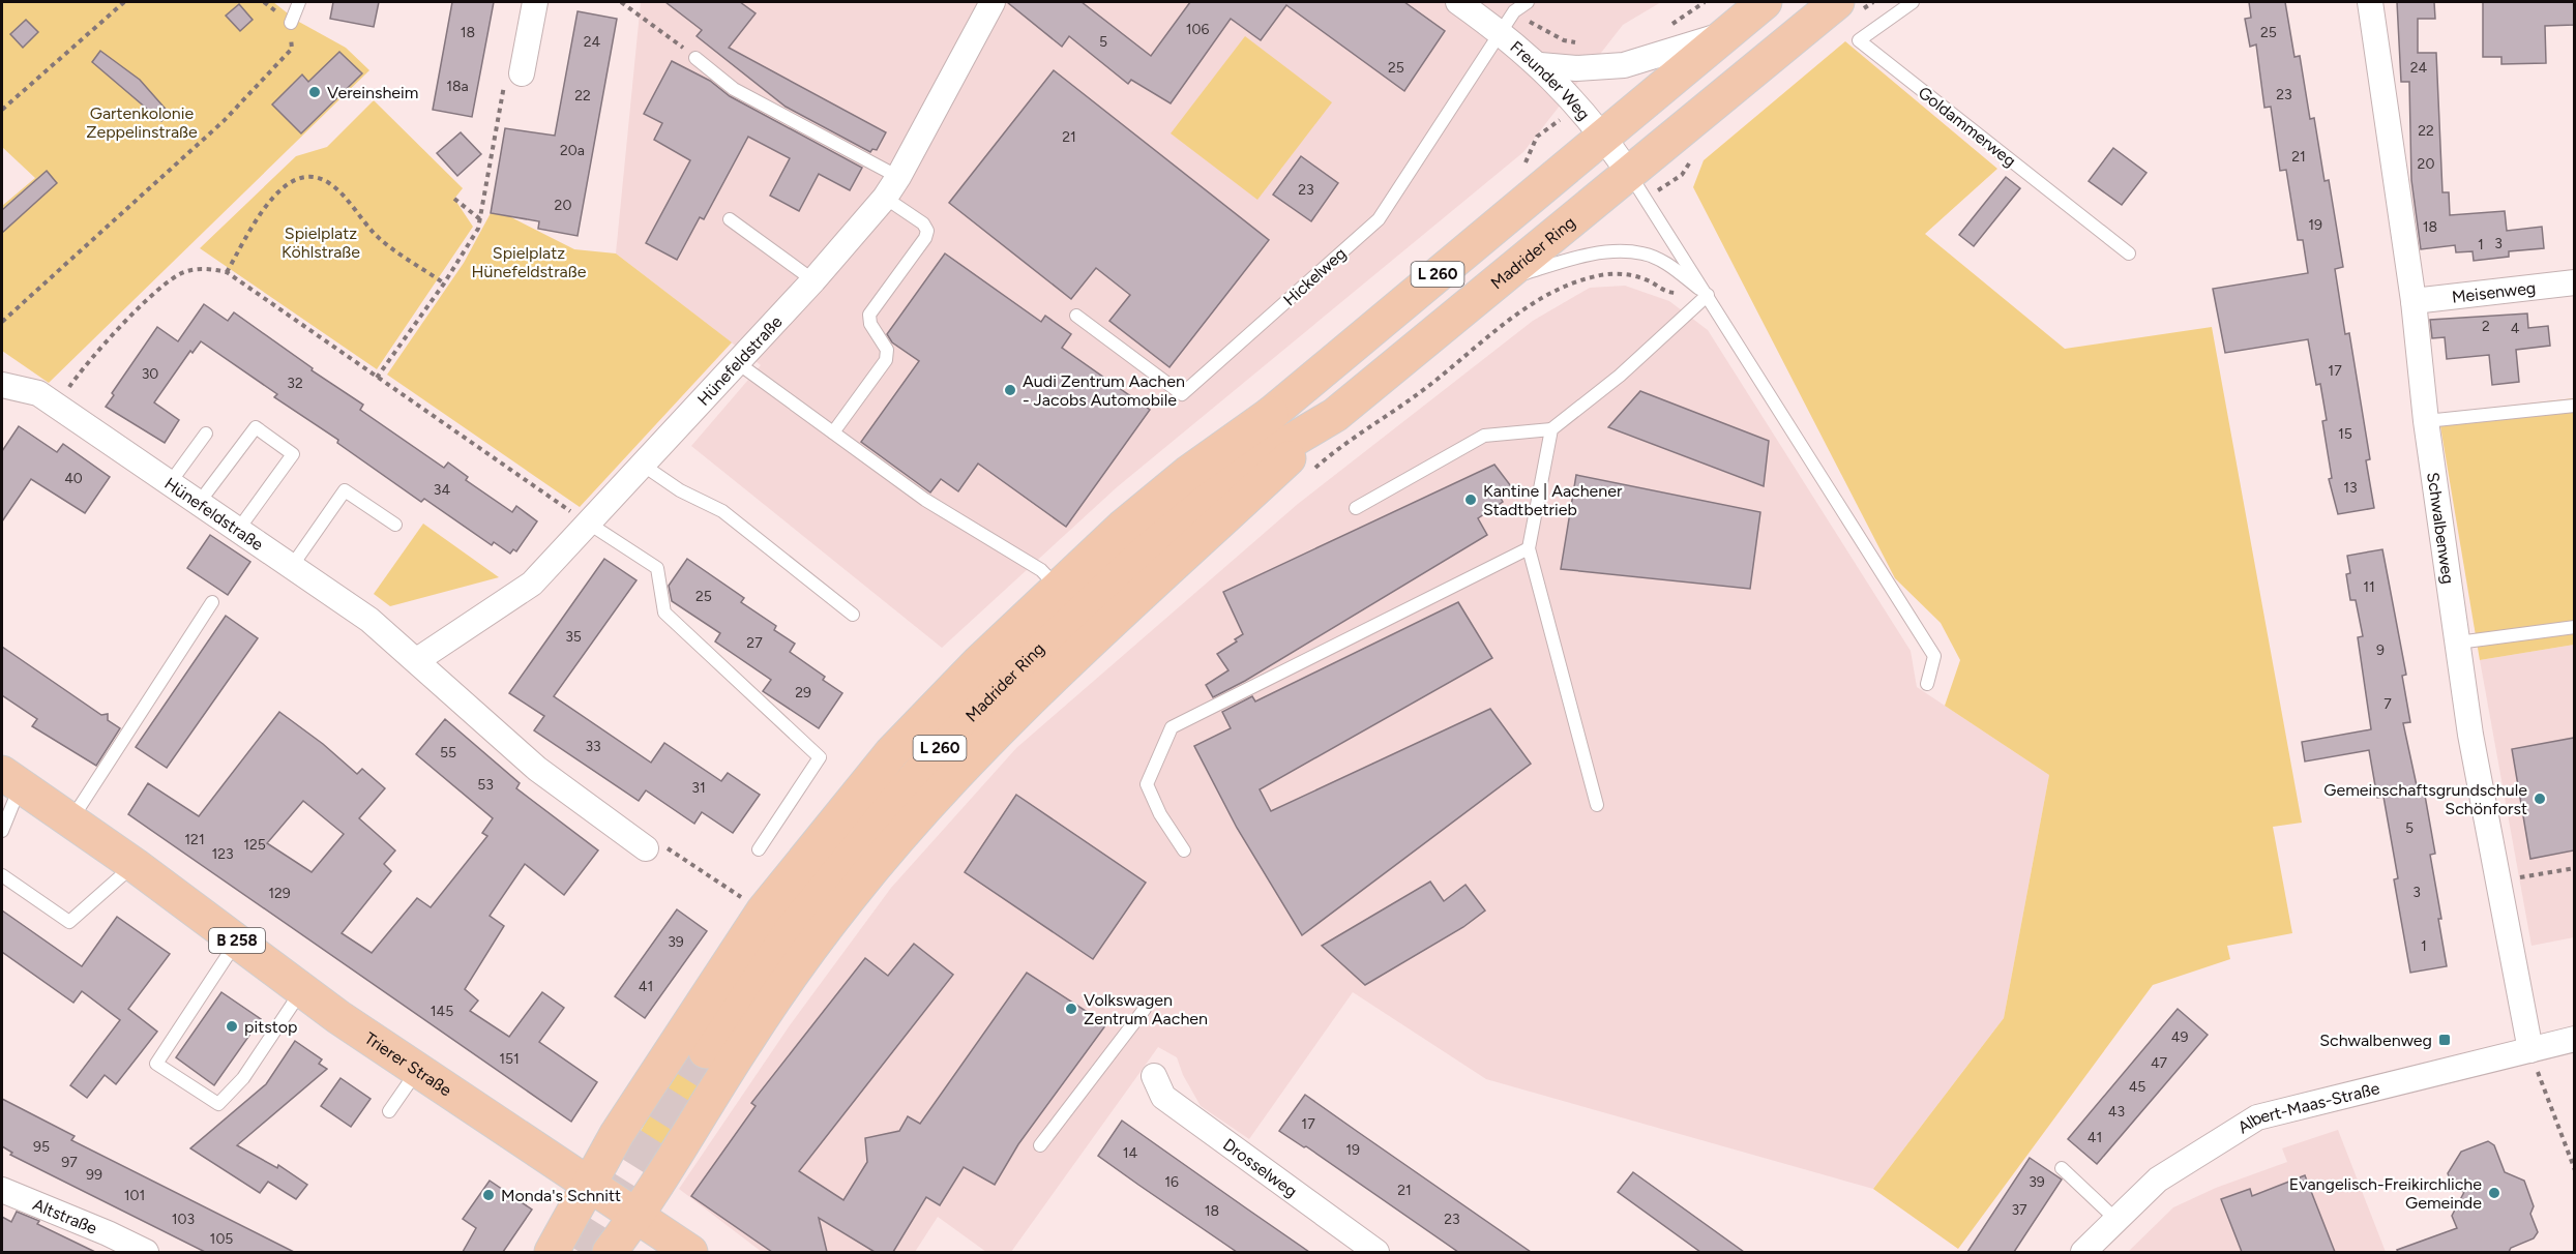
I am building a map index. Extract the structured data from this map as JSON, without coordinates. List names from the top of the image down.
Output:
{
  "streets": {
    "main road": [
      "Madrider Ring",
      "L 260",
      "B 258",
      "Trierer Straße"
    ],
    "street": [
      "Freunder Weg",
      "Meisenweg",
      "Hünefeldstraße",
      "Schwalbenweg",
      "Albert-Maas-Straße",
      "Drosselweg",
      "Altstraße"
    ],
    "lane": ["Goldammerweg", "Hickelweg"]
  },
  "crossings": [
    ["Freunder Weg", "Madrider Ring"],
    ["Freunder Weg", "Hickelweg"],
    ["Meisenweg", "Schwalbenweg"],
    ["Schwalbenweg", "Albert-Maas-Straße"]
  ],
  "parks": ["Gartenkolonie Zeppelinstraße", "Spielplatz Köhlstraße", "Spielplatz Hünefeldstraße"],
  "places": {
    "other": [
      "Vereinsheim",
      "Audi Zentrum Aachen - Jacobs Automobile",
      "Kantine | Aachener Stadtbetrieb",
      "Gemeinschaftsgrundschule Schönforst",
      "Volkswagen Zentrum Aachen",
      "pitstop",
      "Evangelisch-Freikirchliche Gemeinde",
      "Monda's Schnitt"
    ],
    "transit": ["Schwalbenweg"]
  },
  "house_numbers": [
    "106",
    "18",
    "25",
    "24",
    "5",
    "25",
    "24",
    "18a",
    "23",
    "22",
    "22",
    "21",
    "20a",
    "21",
    "20",
    "23",
    "20",
    "19",
    "18",
    "3",
    "1",
    "2",
    "4",
    "17",
    "30",
    "32",
    "15",
    "40",
    "13",
    "34",
    "11",
    "25",
    "35",
    "27",
    "9",
    "29",
    "7",
    "33",
    "55",
    "53",
    "31",
    "5",
    "121",
    "125",
    "123",
    "3",
    "129",
    "39",
    "1",
    "41",
    "145",
    "49",
    "151",
    "47",
    "45",
    "43",
    "17",
    "41",
    "95",
    "19",
    "14",
    "97",
    "99",
    "16",
    "39",
    "21",
    "101",
    "37",
    "18",
    "103",
    "23",
    "105"
  ]
}
